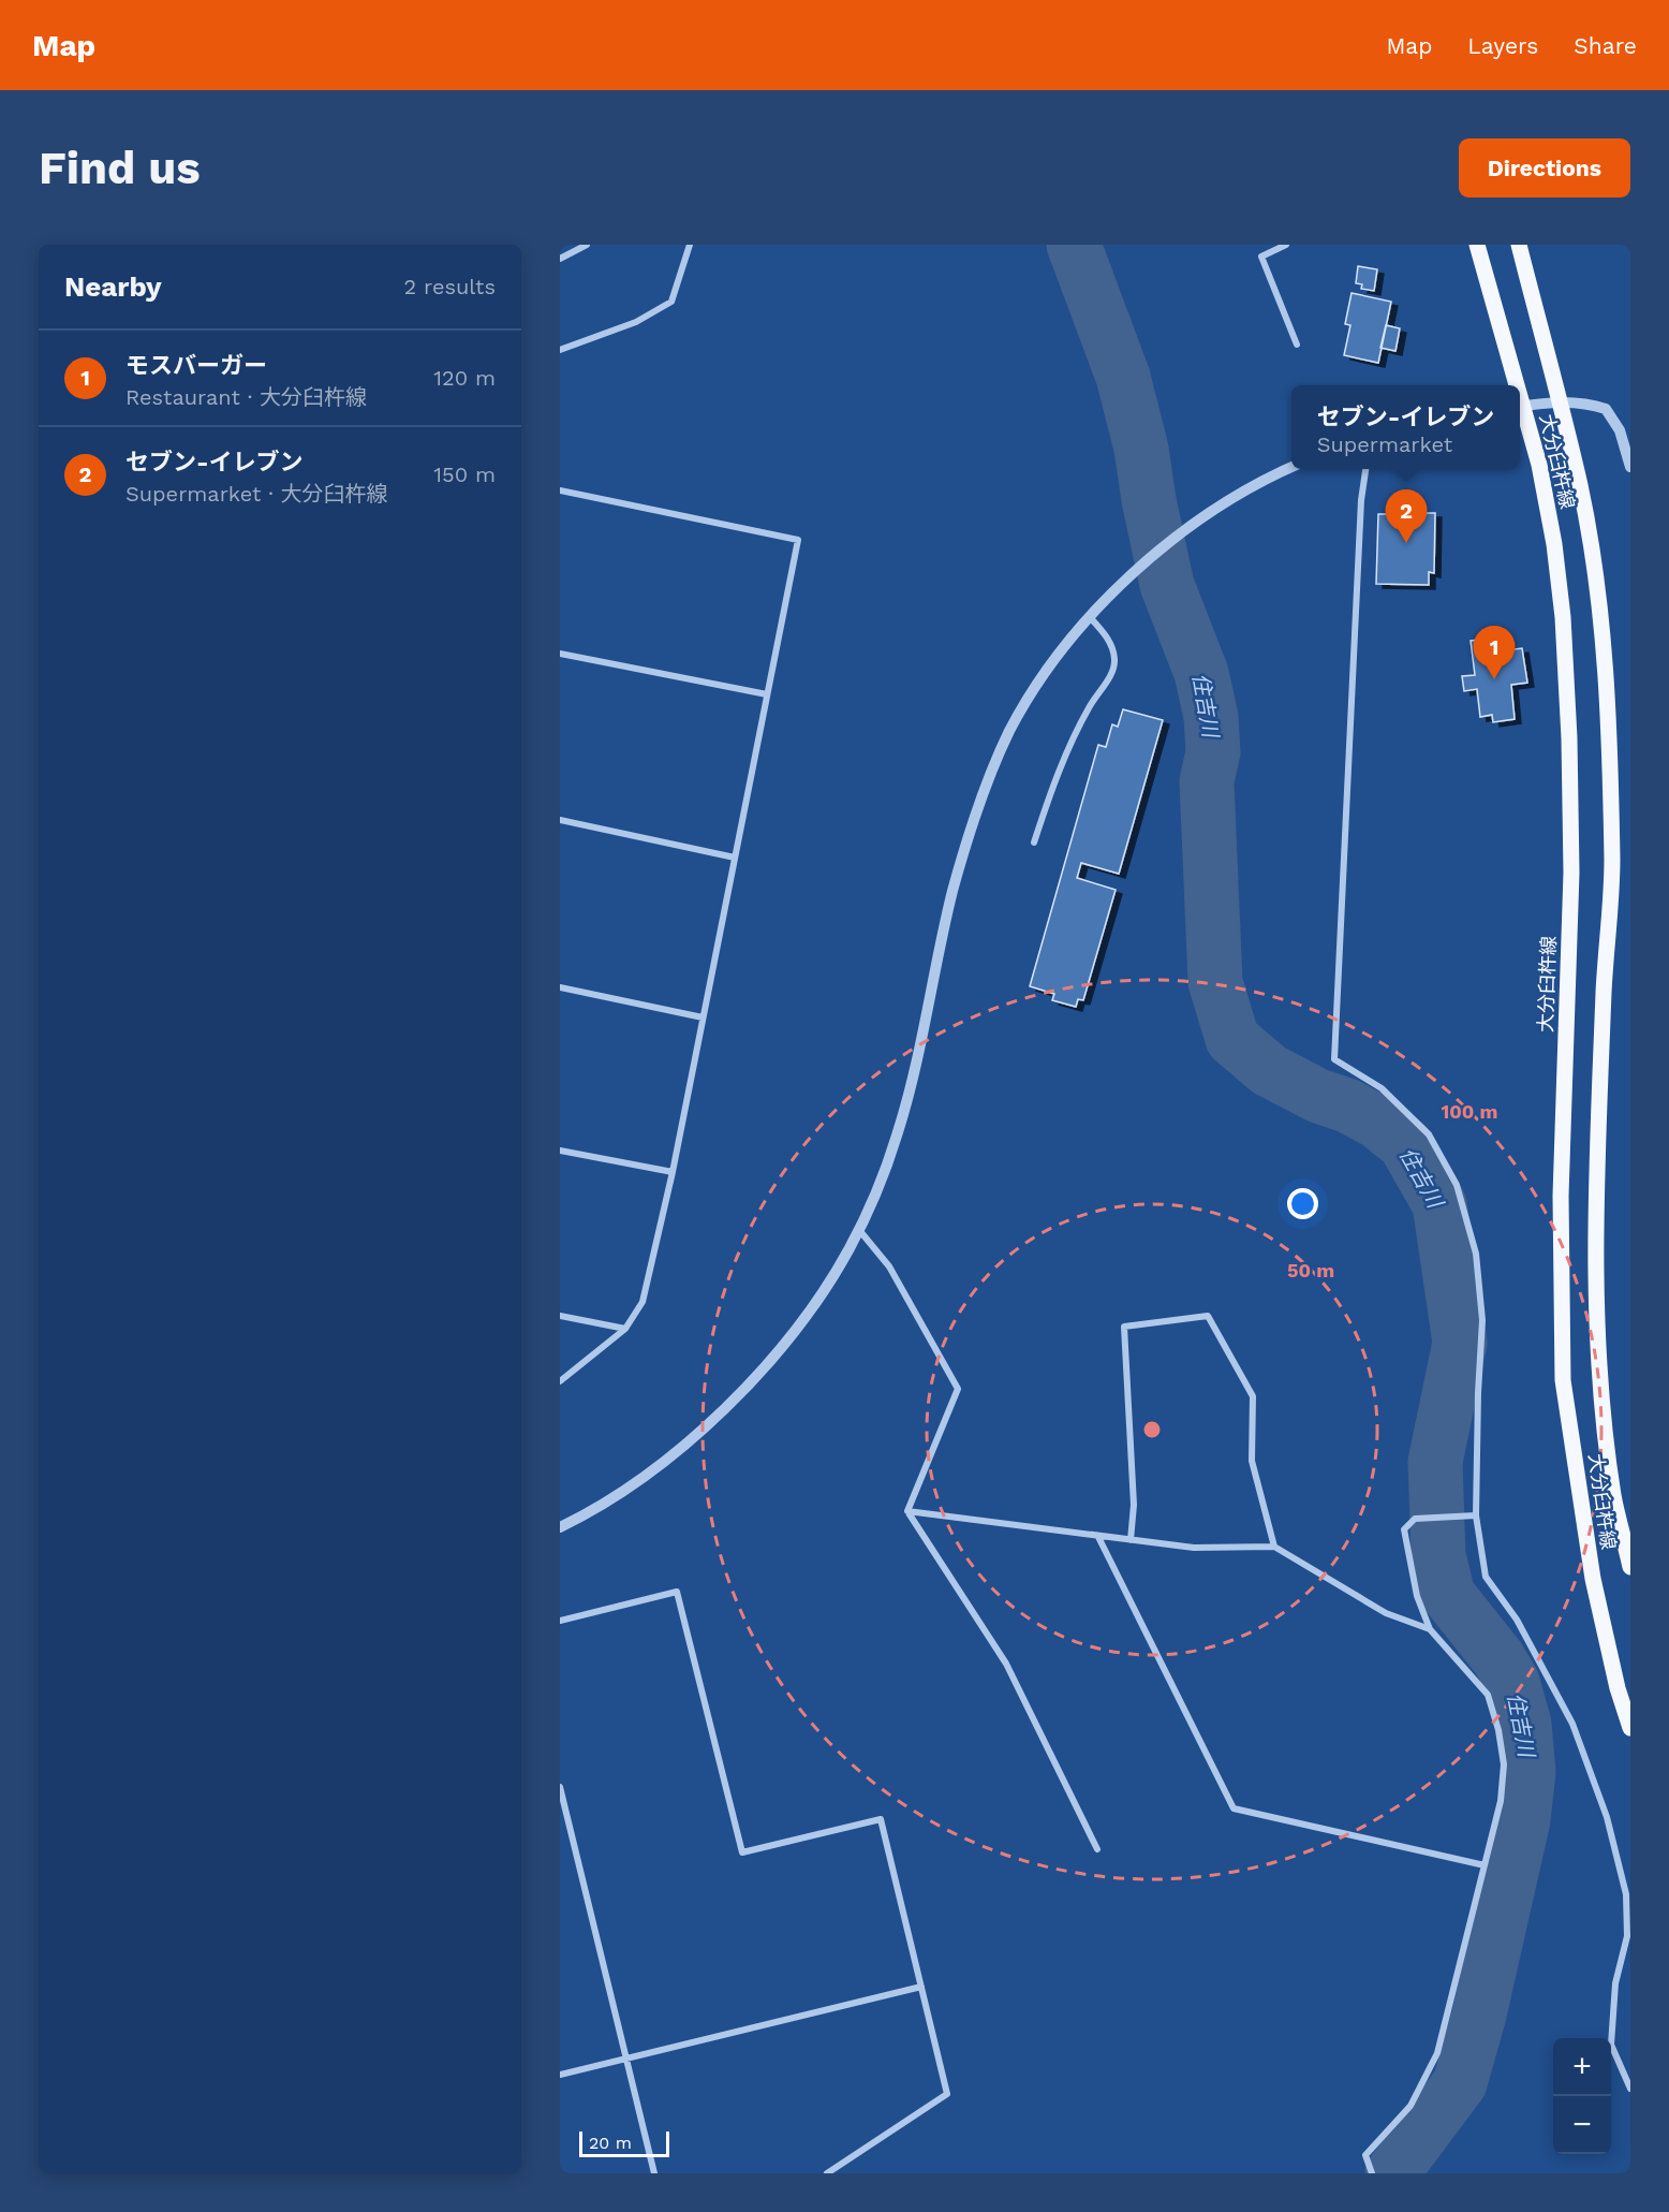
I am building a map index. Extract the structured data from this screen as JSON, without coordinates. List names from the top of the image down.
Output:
{
  "streets": {
    "main road": ["大分臼杵線"]
  },
  "water": ["住吉川"],
  "scale_bar": "20 m",
  "page": {
    "header": "Map",
    "nav": ["Map", "Layers", "Share"],
    "buttons": "Directions",
    "title": "Find us",
    "heading": ["Nearby", "2 results"],
    "list": [
      {
        "mark": "1",
        "name": "モスバーガー",
        "note": "Restaurant · 大分臼杵線",
        "value": "120 m"
      },
      {
        "mark": "2",
        "name": "セブン-イレブン",
        "note": "Supermarket · 大分臼杵線",
        "value": "150 m"
      }
    ],
    "popup": ["セブン-イレブン", "Supermarket"],
    "pins": ["2", "1"],
    "map_buttons": ["+", "−"],
    "scale": "20 m"
  },
  "rings": ["100 m", "50 m"]
}
